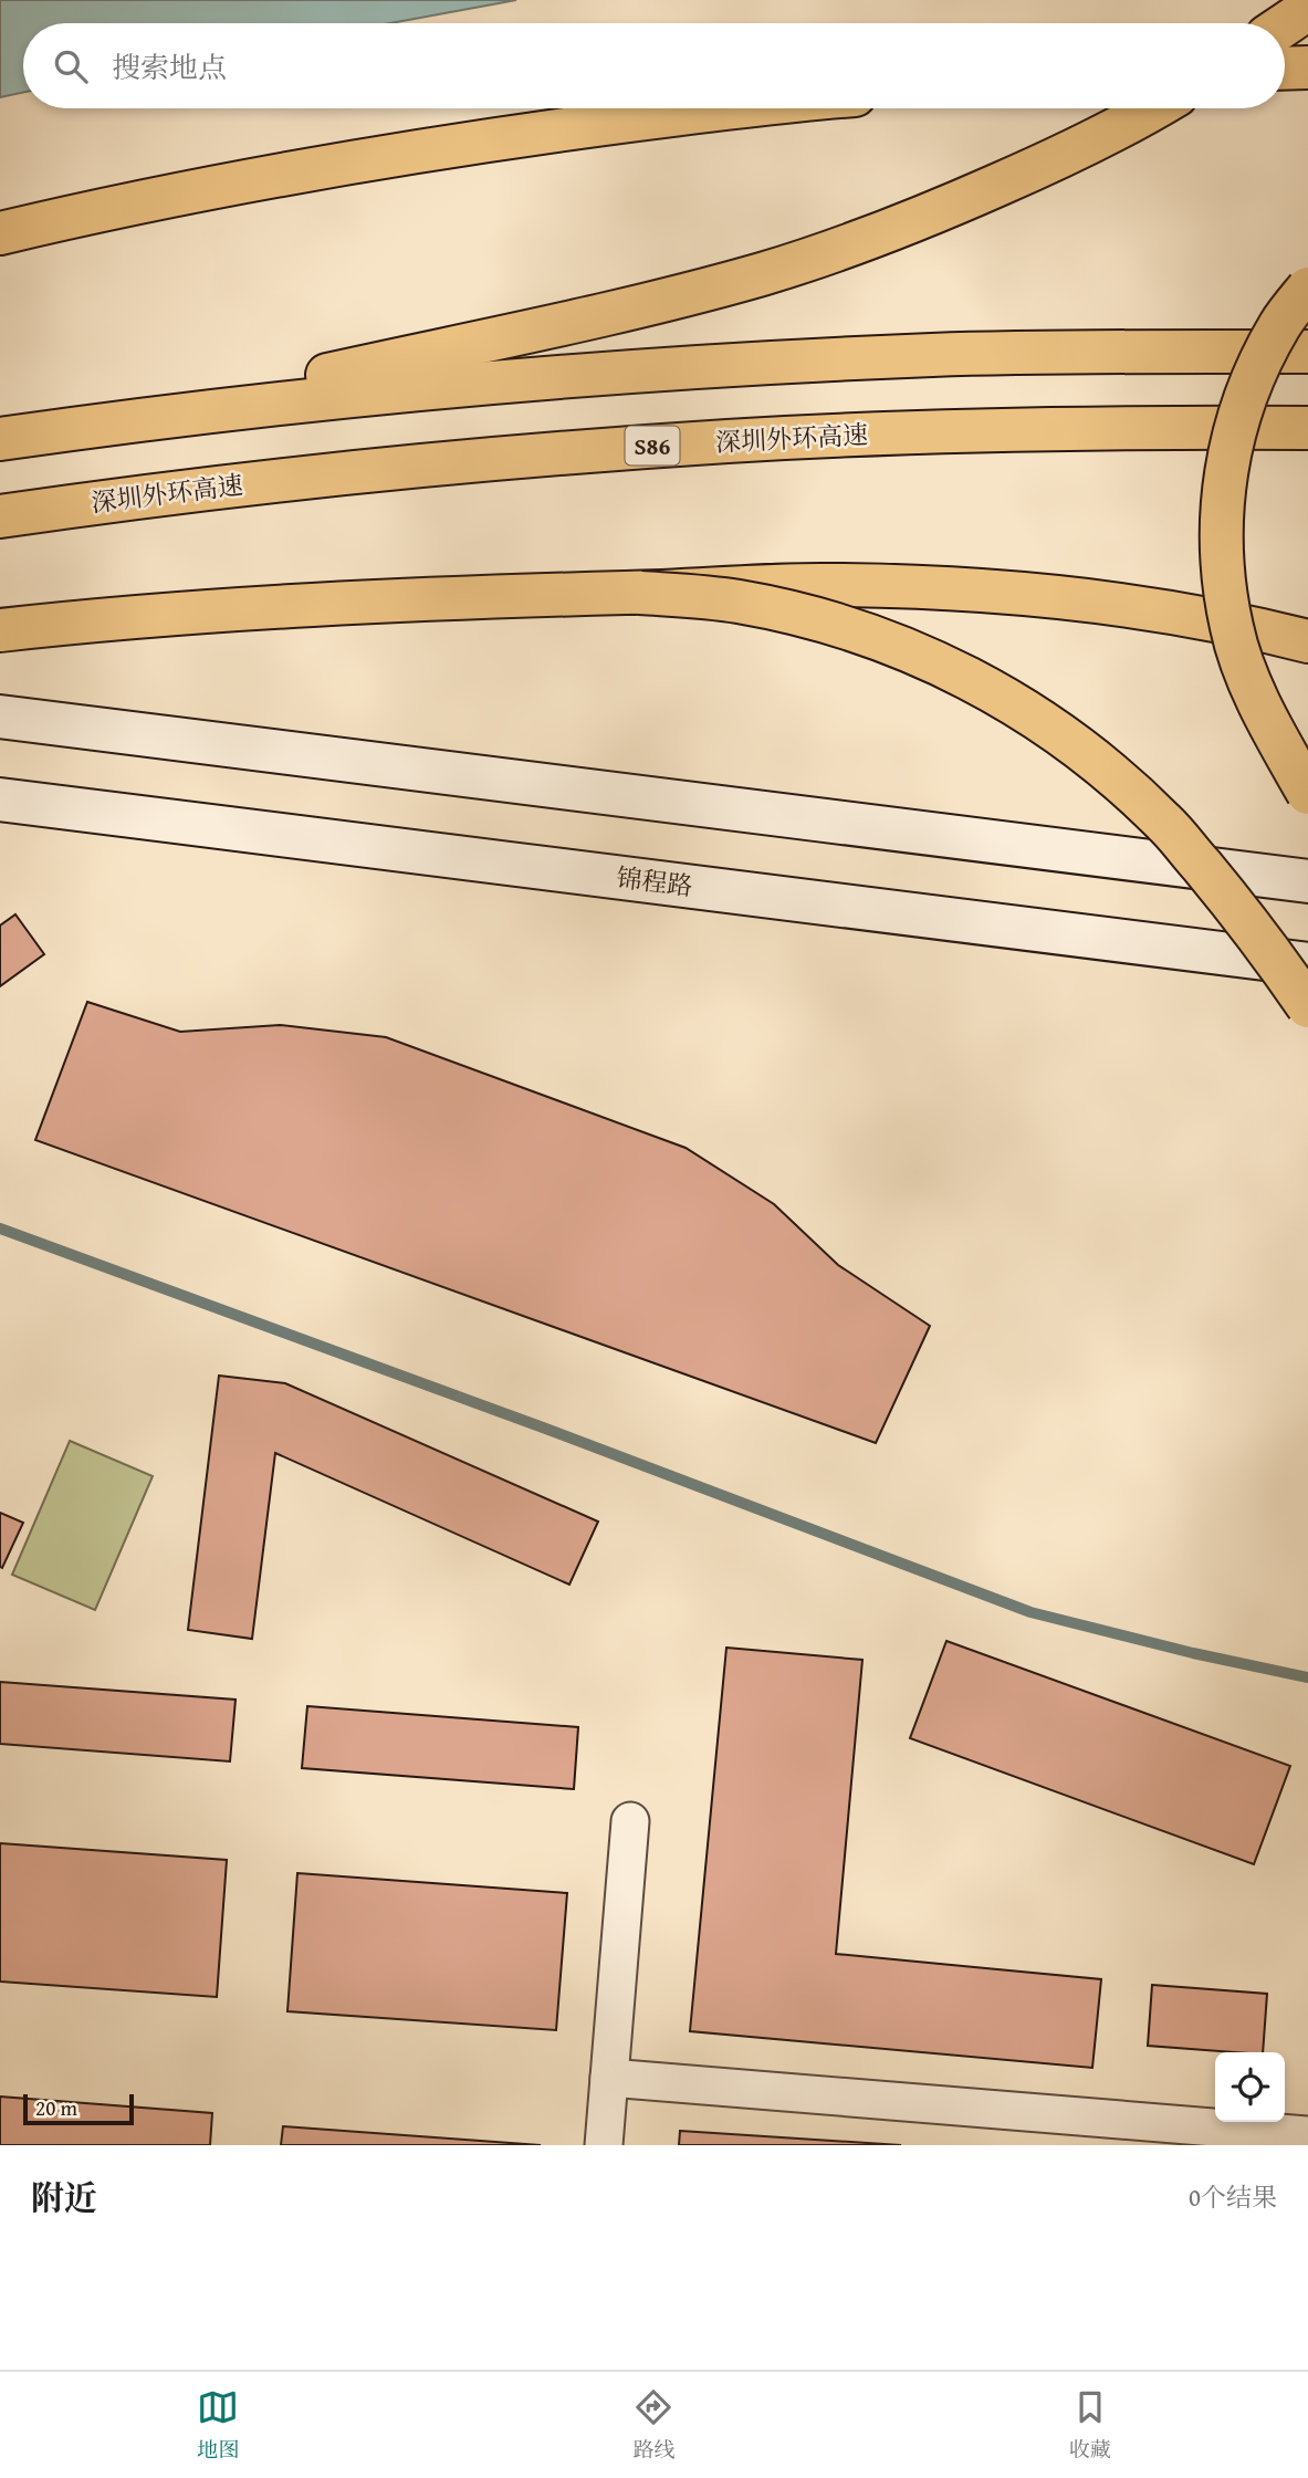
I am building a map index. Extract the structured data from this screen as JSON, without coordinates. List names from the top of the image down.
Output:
{
  "streets": {
    "highway": ["深圳外环高速", "S86"],
    "main road": ["锦程路"]
  },
  "scale_bar": "20 m",
  "page": {
    "search": "搜索地点",
    "scale": "20 m",
    "heading": ["附近", "0个结果"],
    "nav": ["地图", "路线", "收藏"]
  }
}
